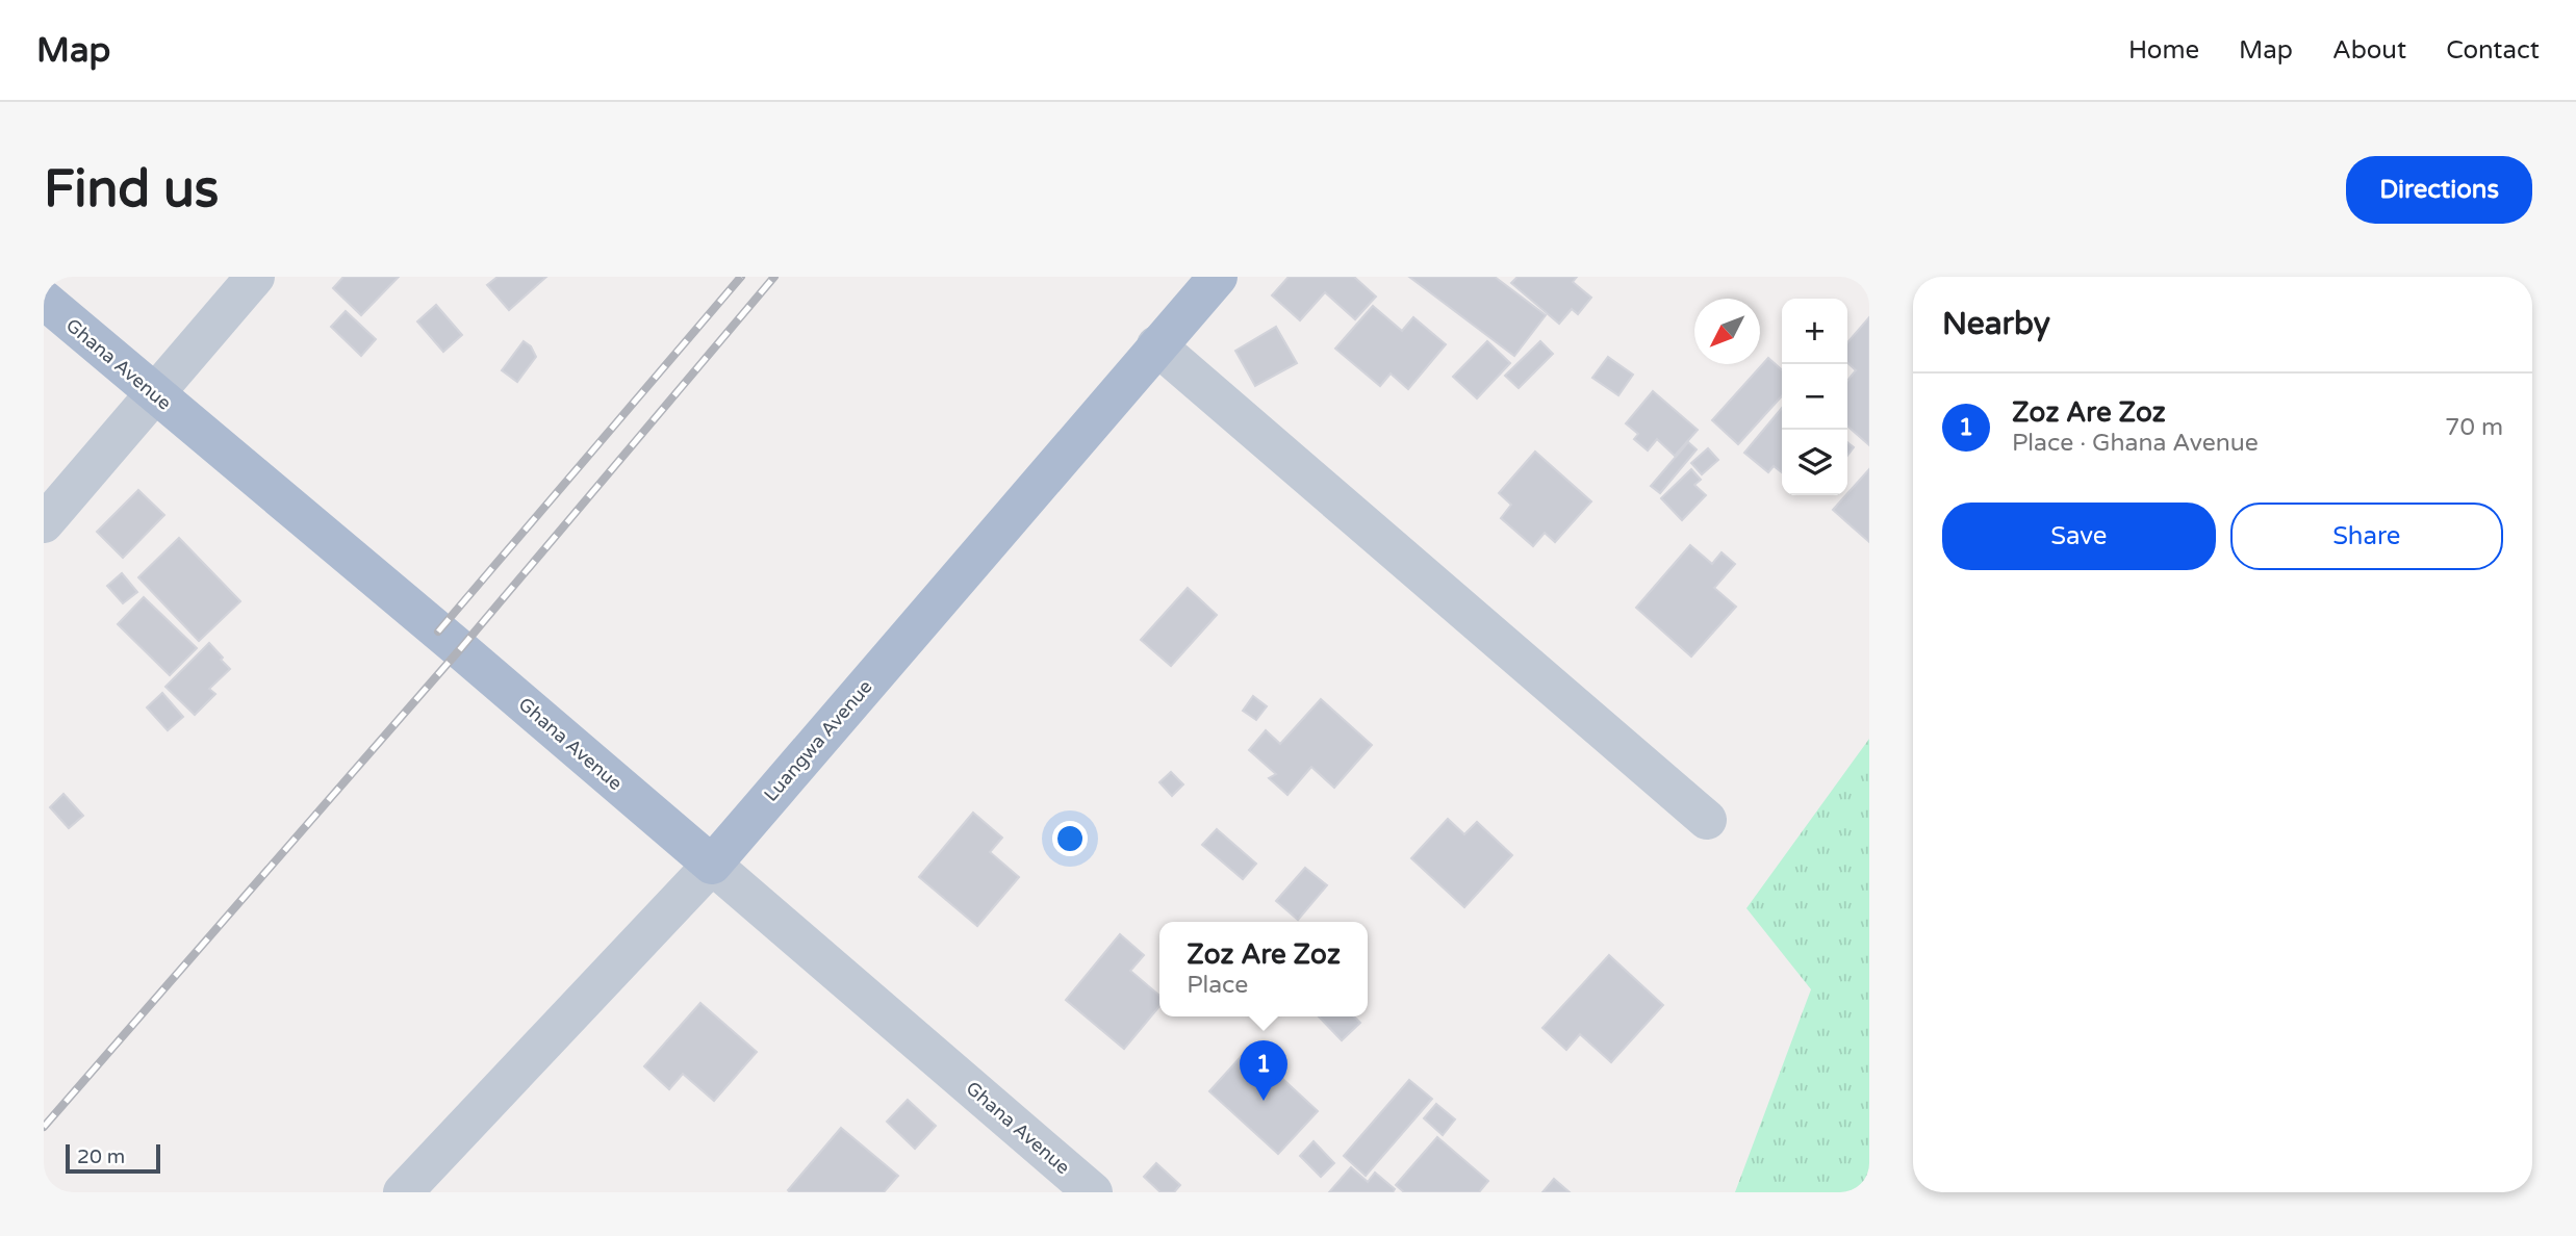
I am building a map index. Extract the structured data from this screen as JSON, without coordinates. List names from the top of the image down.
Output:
{
  "streets": {
    "main road": ["Ghana Avenue", "Luangwa Avenue"]
  },
  "crossings": [
    ["Ghana Avenue", "Luangwa Avenue"]
  ],
  "scale_bar": "20 m",
  "north": "bottom left",
  "page": {
    "header": "Map",
    "nav": [
      "Home",
      "Map",
      "About",
      "Contact"
    ],
    "buttons": [
      "Directions",
      ["Save", "Share"]
    ],
    "title": "Find us",
    "heading": "Nearby",
    "map_buttons": ["+", "−"],
    "list": [
      {
        "mark": "1",
        "name": "Zoz Are Zoz",
        "note": "Place · Ghana Avenue",
        "value": "70 m"
      }
    ],
    "popup": ["Zoz Are Zoz", "Place"],
    "pins": "1",
    "scale": "20 m"
  }
}
